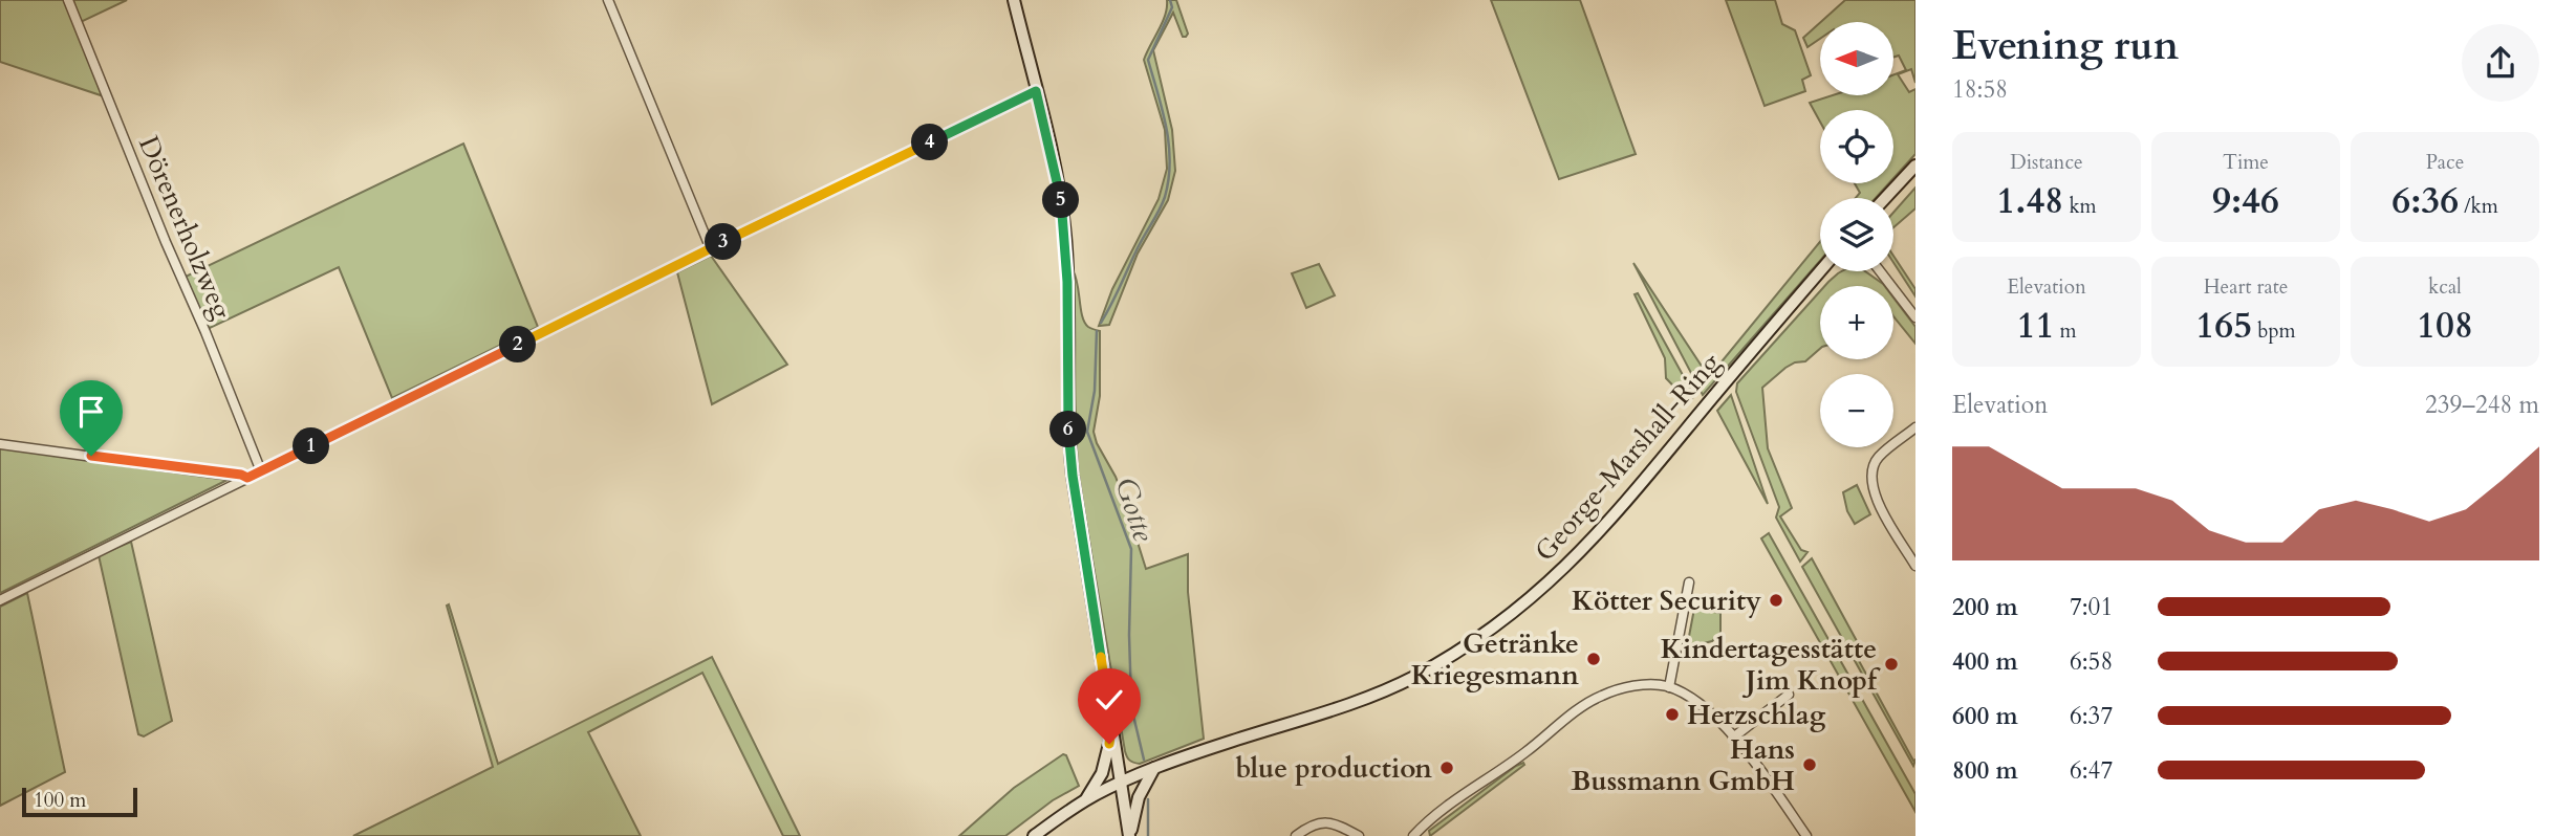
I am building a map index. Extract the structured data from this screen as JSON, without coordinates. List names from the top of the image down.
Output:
{
  "streets": {
    "main road": ["George-Marshall-Ring"],
    "street": ["Dörenerholzweg"]
  },
  "water": ["Gotte"],
  "places": [
    "Kötter Security",
    "Getränke Kriegesmann",
    "Kindertagesstätte Jim Knopf",
    "Herzschlag",
    "Hans Bussmann GmbH",
    "blue production"
  ],
  "scale_bar": "100 m",
  "north": "left",
  "page": {
    "heading": ["Evening run", "18:58"],
    "map_buttons": ["+", "−"],
    "pins": [
      "4",
      "5",
      "3",
      "2",
      "6",
      "1"
    ],
    "stats": [
      ["Distance", "1.48 km"],
      ["Time", "9:46"],
      ["Pace", "6:36 /km"],
      ["Elevation", "11 m"],
      ["Heart rate", "165 bpm"],
      ["kcal", "108"]
    ],
    "chart": ["Elevation", "239–248 m"],
    "list": [
      {
        "name": "200 m",
        "note": "7:01"
      },
      {
        "name": "400 m",
        "note": "6:58"
      },
      {
        "name": "600 m",
        "note": "6:37"
      },
      {
        "name": "800 m",
        "note": "6:47"
      }
    ],
    "scale": "100 m"
  }
}
